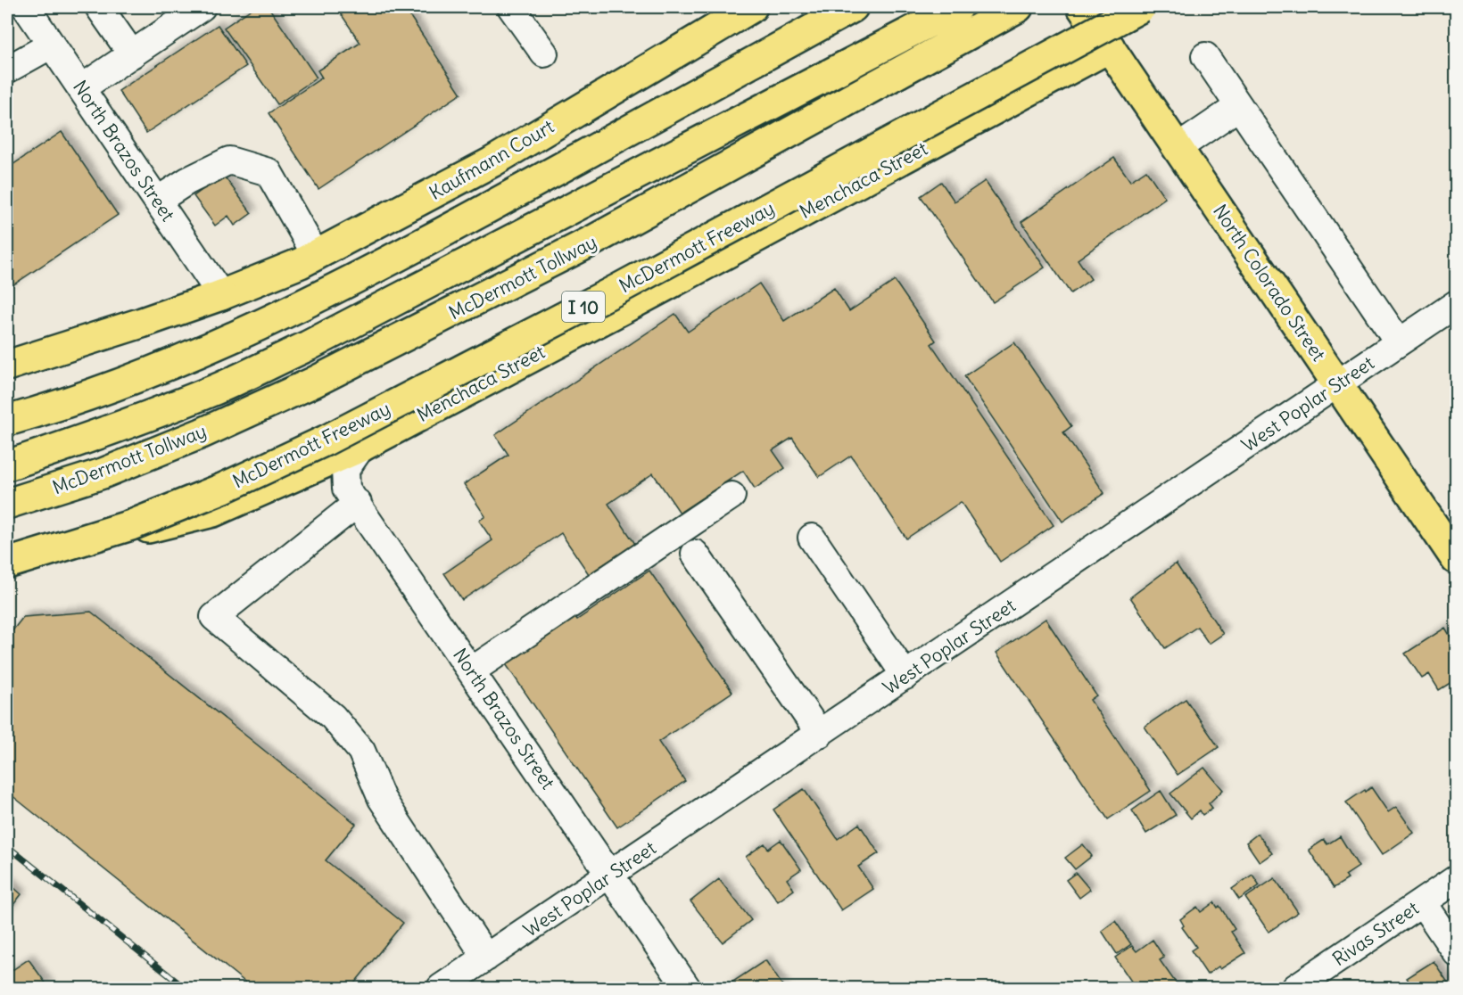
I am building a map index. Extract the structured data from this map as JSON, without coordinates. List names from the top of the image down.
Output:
{
  "streets": {
    "main road": [
      "Kaufmann Court",
      "Menchaca Street",
      "McDermott Freeway",
      "McDermott Tollway",
      "North Colorado Street",
      "I 10"
    ],
    "street": ["North Brazos Street", "West Poplar Street", "Rivas Street"]
  },
  "crossings": [
    ["North Brazos Street", "Kaufmann Court"],
    ["North Brazos Street", "Menchaca Street"],
    ["North Brazos Street", "West Poplar Street"],
    ["Menchaca Street", "North Colorado Street"],
    ["North Colorado Street", "West Poplar Street"]
  ]
}
